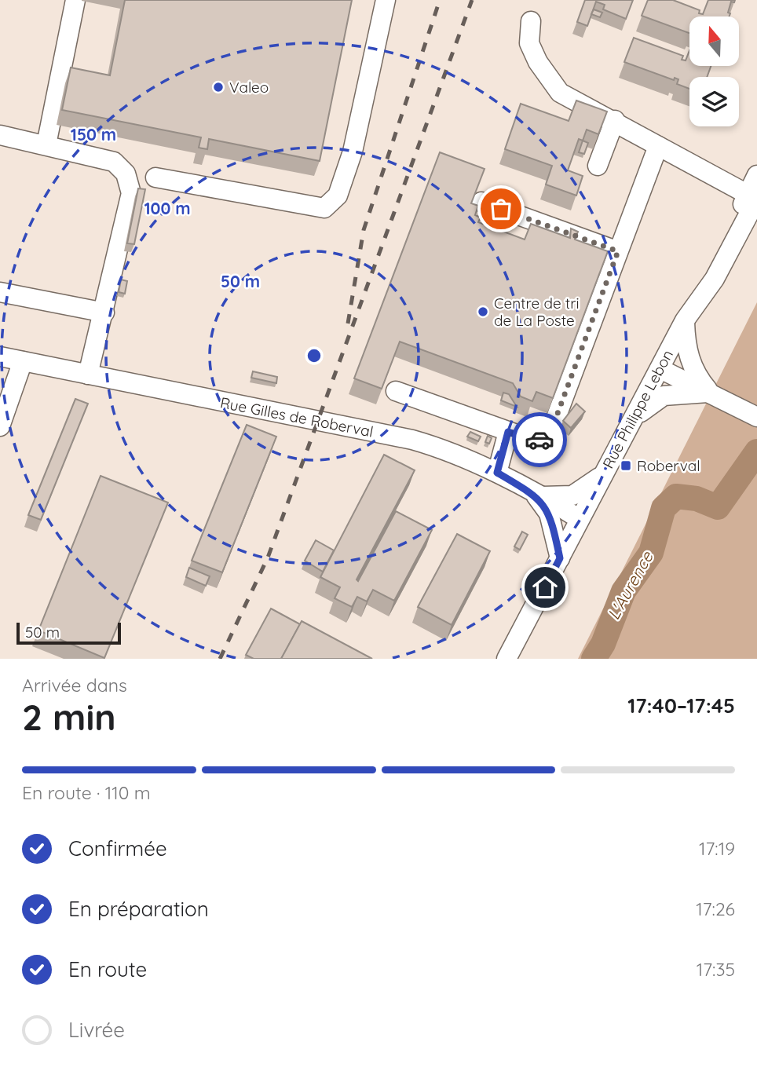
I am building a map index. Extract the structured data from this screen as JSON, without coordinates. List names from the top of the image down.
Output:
{
  "streets": {
    "street": ["Rue Philippe Lebon", "Rue Gilles de Roberval"]
  },
  "crossings": [
    ["Rue Philippe Lebon", "Rue Gilles de Roberval"]
  ],
  "water": ["L'Aurence"],
  "places": {
    "other": ["Valeo", "Centre de tri de La Poste"],
    "transit": ["Roberval"]
  },
  "scale_bar": "50 m",
  "north": "top",
  "page": {
    "scale": "50 m",
    "heading": ["2 min", "Arrivée dans", "17:40–17:45"],
    "bar": "En route · 110 m",
    "list": [
      ["Confirmée", "17:19"],
      ["En préparation", "17:26"],
      ["En route", "17:35"],
      "Livrée"
    ]
  },
  "rings": ["150 m", "100 m", "50 m"]
}
